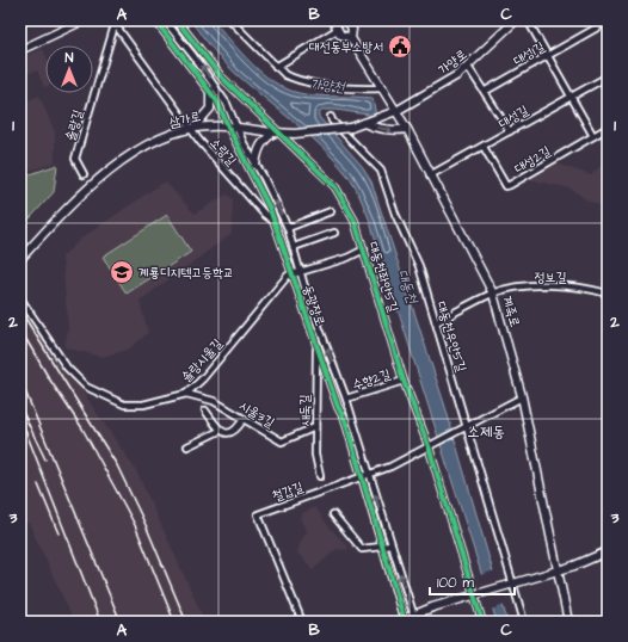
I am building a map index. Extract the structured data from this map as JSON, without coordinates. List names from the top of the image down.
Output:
{
  "streets": {
    "main road": ["가양로", "삼가로", "계족로"],
    "street": [
      "대성1길",
      "대성길",
      "솔랑길",
      "소랑길",
      "대성2길",
      "대동천좌안5길",
      "정보길",
      "동광장로",
      "대동천우안5길",
      "솔랑시울길",
      "수향2길",
      "새둑길",
      "시울3길",
      "철갑길"
    ]
  },
  "crossings": [
    ["가양로", "삼가로"],
    ["가양로", "계족로"],
    ["대성길", "대성2길"],
    ["대성길", "계족로"],
    ["삼가로", "소랑길"],
    ["삼가로", "동광장로"],
    ["삼가로", "계족로"],
    ["솔랑길", "소랑길"],
    ["소랑길", "동광장로"],
    ["대동천좌안5길", "솔랑시울길"],
    ["대동천좌안5길", "수향2길"],
    ["대동천좌안5길", "철갑길"],
    ["정보길", "계족로"],
    ["정보길", "대동천우안5길"],
    ["동광장로", "솔랑시울길"],
    ["동광장로", "수향2길"],
    ["동광장로", "새둑길"],
    ["동광장로", "철갑길"],
    ["대동천우안5길", "철갑길"],
    ["솔랑시울길", "시울3길"],
    ["새둑길", "시울3길"]
  ],
  "districts": ["소제동"],
  "water": ["가양천", "대동천"],
  "places": {
    "public building": ["대전동부소방서"],
    "school or university": ["계룡디지텍고등학교"]
  },
  "scale_bar": "100 m",
  "north": "top",
  "grid": {
    "columns": ["A", "B", "C"],
    "rows": ["1", "2", "3"]
  }
}
